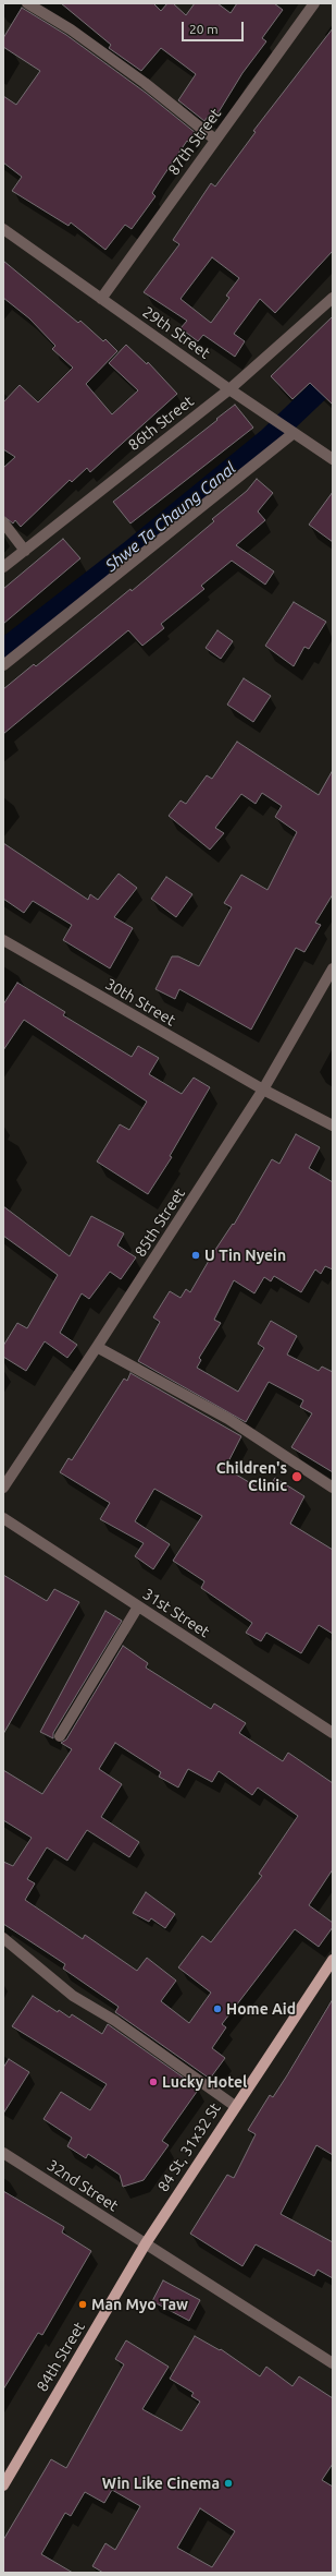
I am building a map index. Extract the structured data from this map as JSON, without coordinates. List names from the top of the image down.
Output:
{
  "streets": {
    "main road": ["84 St, 31x32 St", "84th Street"],
    "street": [
      "87th Street",
      "29th Street",
      "86th Street",
      "30th Street",
      "85th Street",
      "31st Street",
      "32nd Street"
    ]
  },
  "crossings": [
    ["87th Street", "29th Street"],
    ["29th Street", "86th Street"],
    ["30th Street", "85th Street"],
    ["84 St, 31x32 St", "32nd Street"],
    ["84 St, 31x32 St", "84th Street"],
    ["32nd Street", "84th Street"]
  ],
  "water": ["Shwe Ta Chaung Canal"],
  "places": [
    "U Tin Nyein",
    "Children's Clinic",
    "Home Aid",
    "Lucky Hotel",
    "Man Myo Taw",
    "Win Like Cinema"
  ],
  "scale_bar": "20 m"
}
